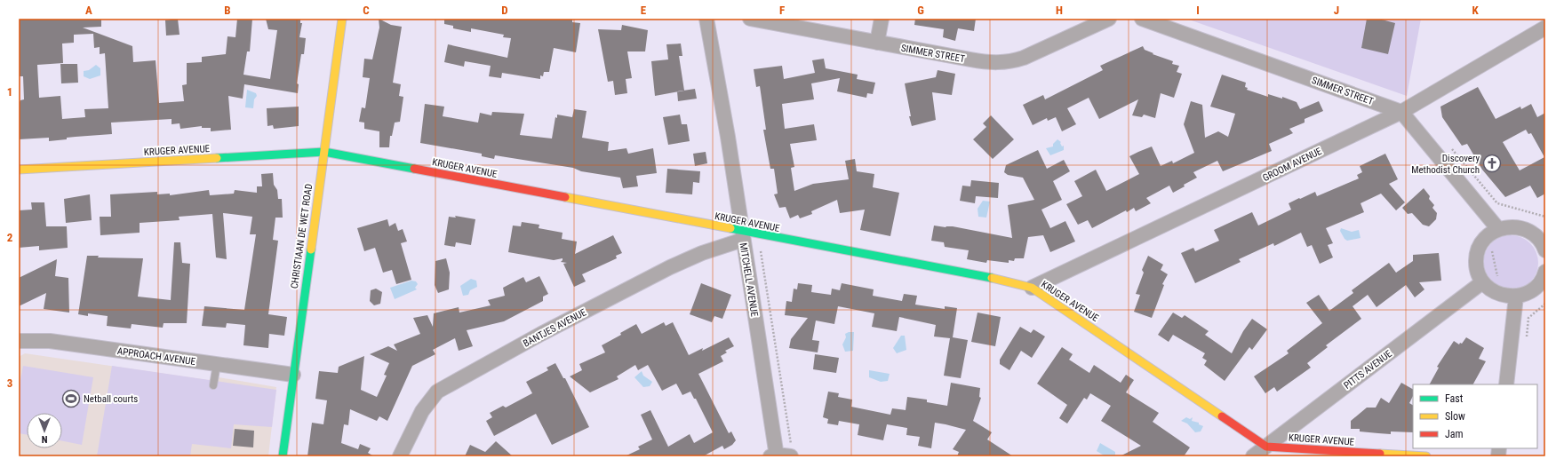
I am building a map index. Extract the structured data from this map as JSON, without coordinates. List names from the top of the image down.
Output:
{
  "streets": {
    "street": [
      "SIMMER STREET",
      "KRUGER AVENUE",
      "GROOM AVENUE",
      "CHRISTIAAN DE WET ROAD",
      "MITCHELL AVENUE",
      "BANTJES AVENUE",
      "APPROACH AVENUE",
      "PITTS AVENUE"
    ]
  },
  "crossings": [
    ["SIMMER STREET", "GROOM AVENUE"],
    ["KRUGER AVENUE", "GROOM AVENUE"],
    ["KRUGER AVENUE", "CHRISTIAAN DE WET ROAD"],
    ["KRUGER AVENUE", "MITCHELL AVENUE"],
    ["KRUGER AVENUE", "BANTJES AVENUE"],
    ["KRUGER AVENUE", "PITTS AVENUE"],
    ["CHRISTIAAN DE WET ROAD", "APPROACH AVENUE"],
    ["MITCHELL AVENUE", "BANTJES AVENUE"]
  ],
  "places": {
    "church": ["Discovery Methodist Church"],
    "sports": ["Netball courts"]
  },
  "legend": ["Fast", "Slow", "Jam"],
  "north": "bottom",
  "grid": {
    "columns": [
      "A",
      "B",
      "C",
      "D",
      "E",
      "F",
      "G",
      "H",
      "I",
      "J",
      "K"
    ],
    "rows": ["1", "2", "3"]
  }
}
